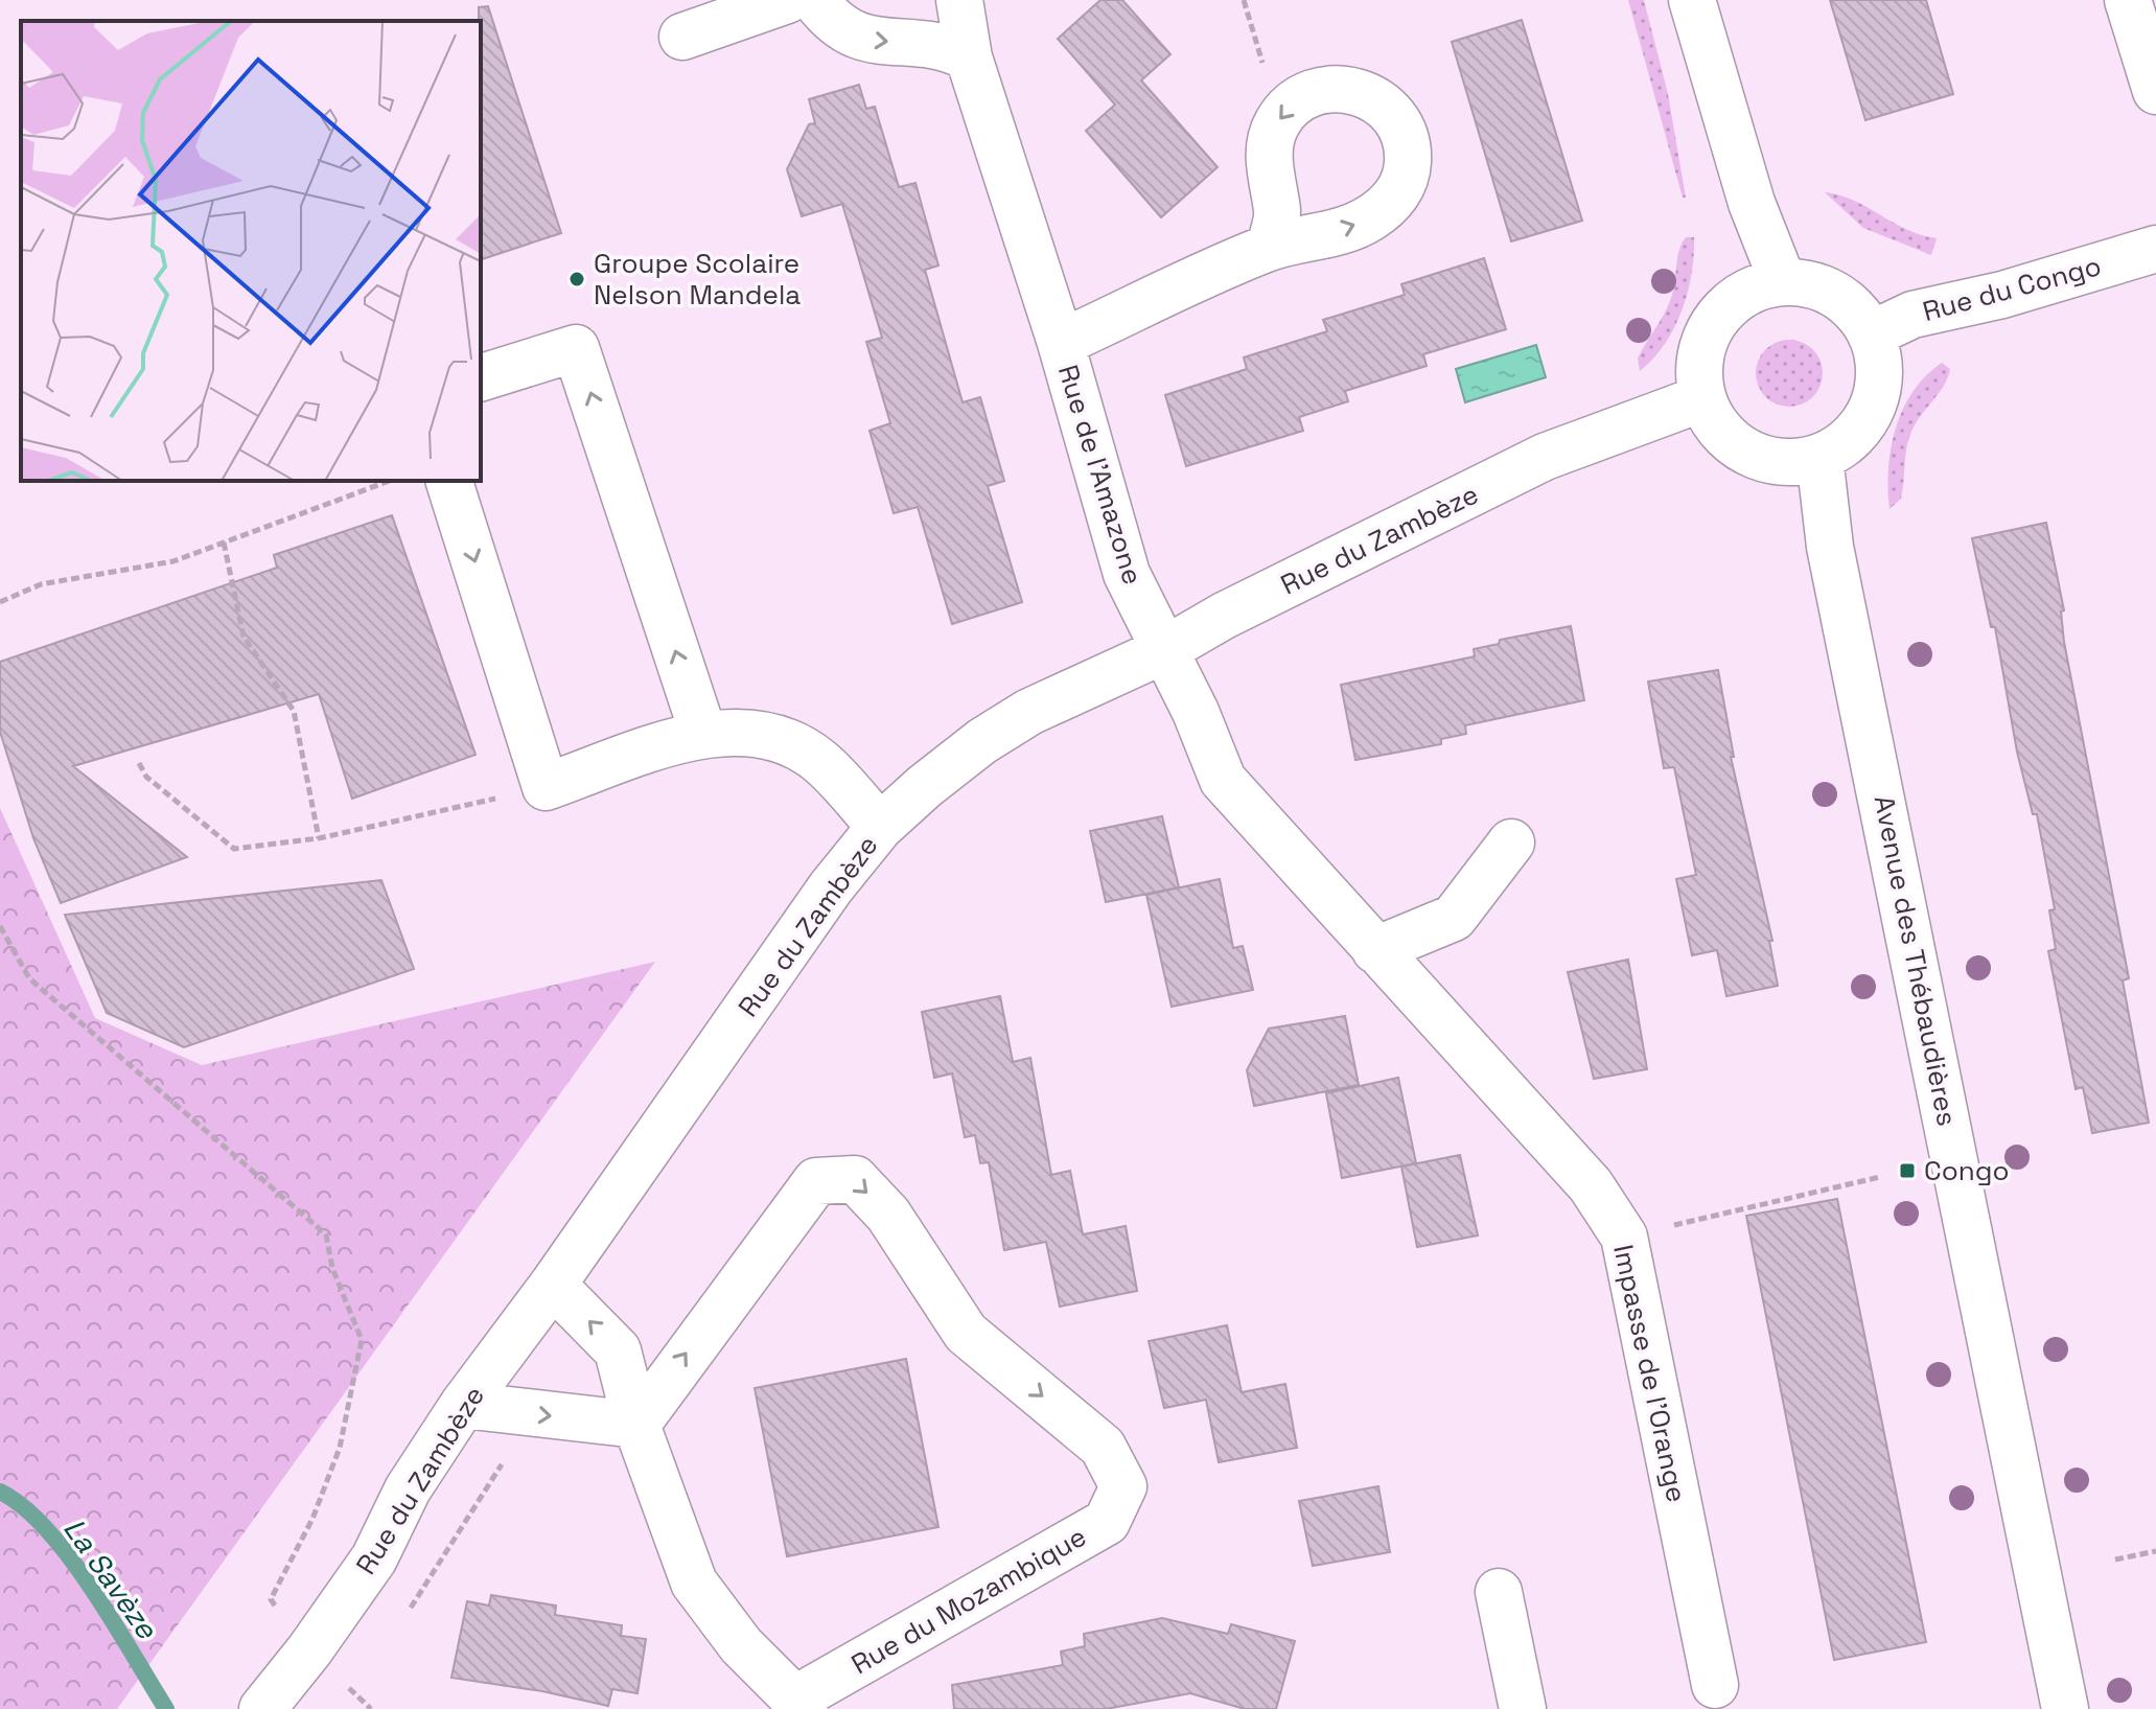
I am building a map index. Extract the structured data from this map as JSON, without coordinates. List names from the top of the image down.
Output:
{
  "streets": {
    "street": [
      "Rue du Congo",
      "Rue de l'Amazone",
      "Rue du Zambèze",
      "Avenue des Thébaudières",
      "Impasse de l'Orange",
      "Rue du Mozambique"
    ]
  },
  "crossings": [
    ["Rue du Congo", "Rue du Zambèze"],
    ["Rue du Congo", "Avenue des Thébaudières"],
    ["Rue de l'Amazone", "Rue du Zambèze"],
    ["Rue de l'Amazone", "Impasse de l'Orange"],
    ["Rue du Zambèze", "Avenue des Thébaudières"],
    ["Rue du Zambèze", "Impasse de l'Orange"],
    ["Rue du Zambèze", "Rue du Mozambique"]
  ],
  "water": ["La Savèze"],
  "places": {
    "other": ["Groupe Scolaire Nelson Mandela"],
    "transit": ["Congo"]
  }
}
